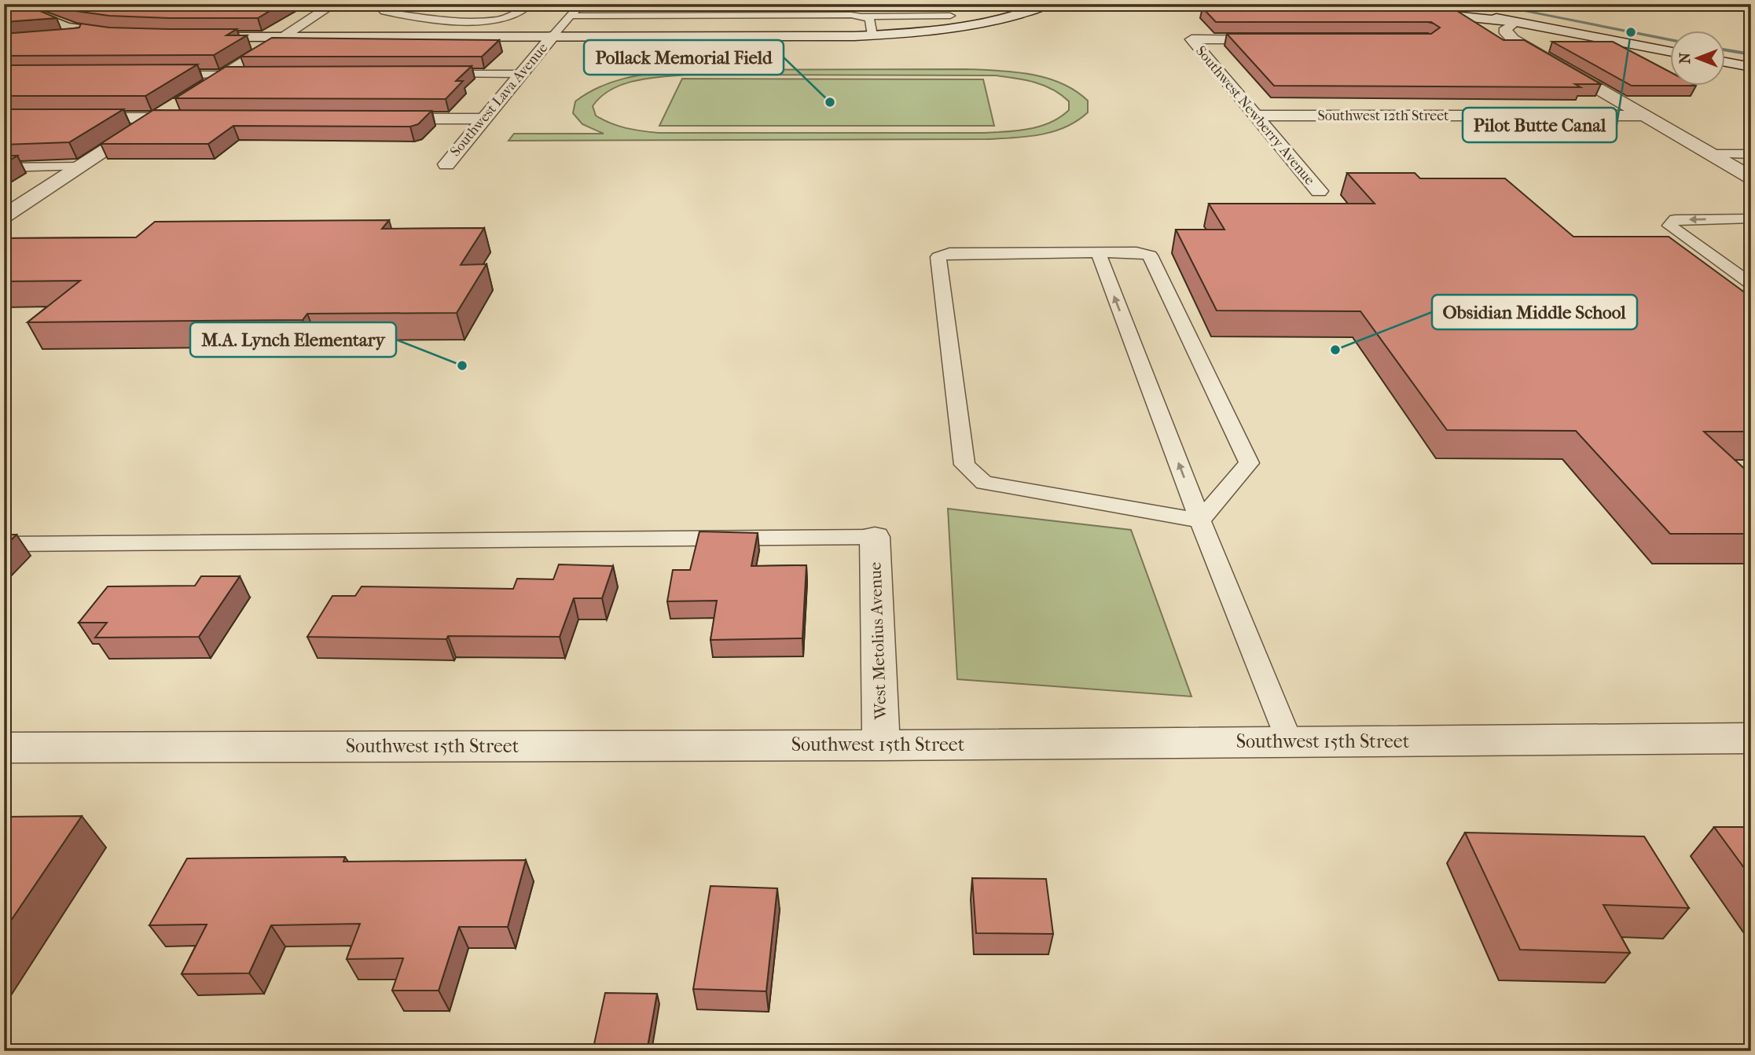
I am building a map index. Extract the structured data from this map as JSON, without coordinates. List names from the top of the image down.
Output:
{
  "streets": {
    "street": [
      "Southwest Lava Avenue",
      "Southwest Newberry Avenue",
      "Southwest 12th Street",
      "West Metolius Avenue",
      "Southwest 15th Street"
    ]
  },
  "crossings": [
    ["Southwest Newberry Avenue", "Southwest 12th Street"],
    ["West Metolius Avenue", "Southwest 15th Street"]
  ],
  "places": [
    "Pilot Butte Canal",
    "Pollack Memorial Field",
    "Obsidian Middle School",
    "M.A. Lynch Elementary"
  ],
  "north": "left"
}
